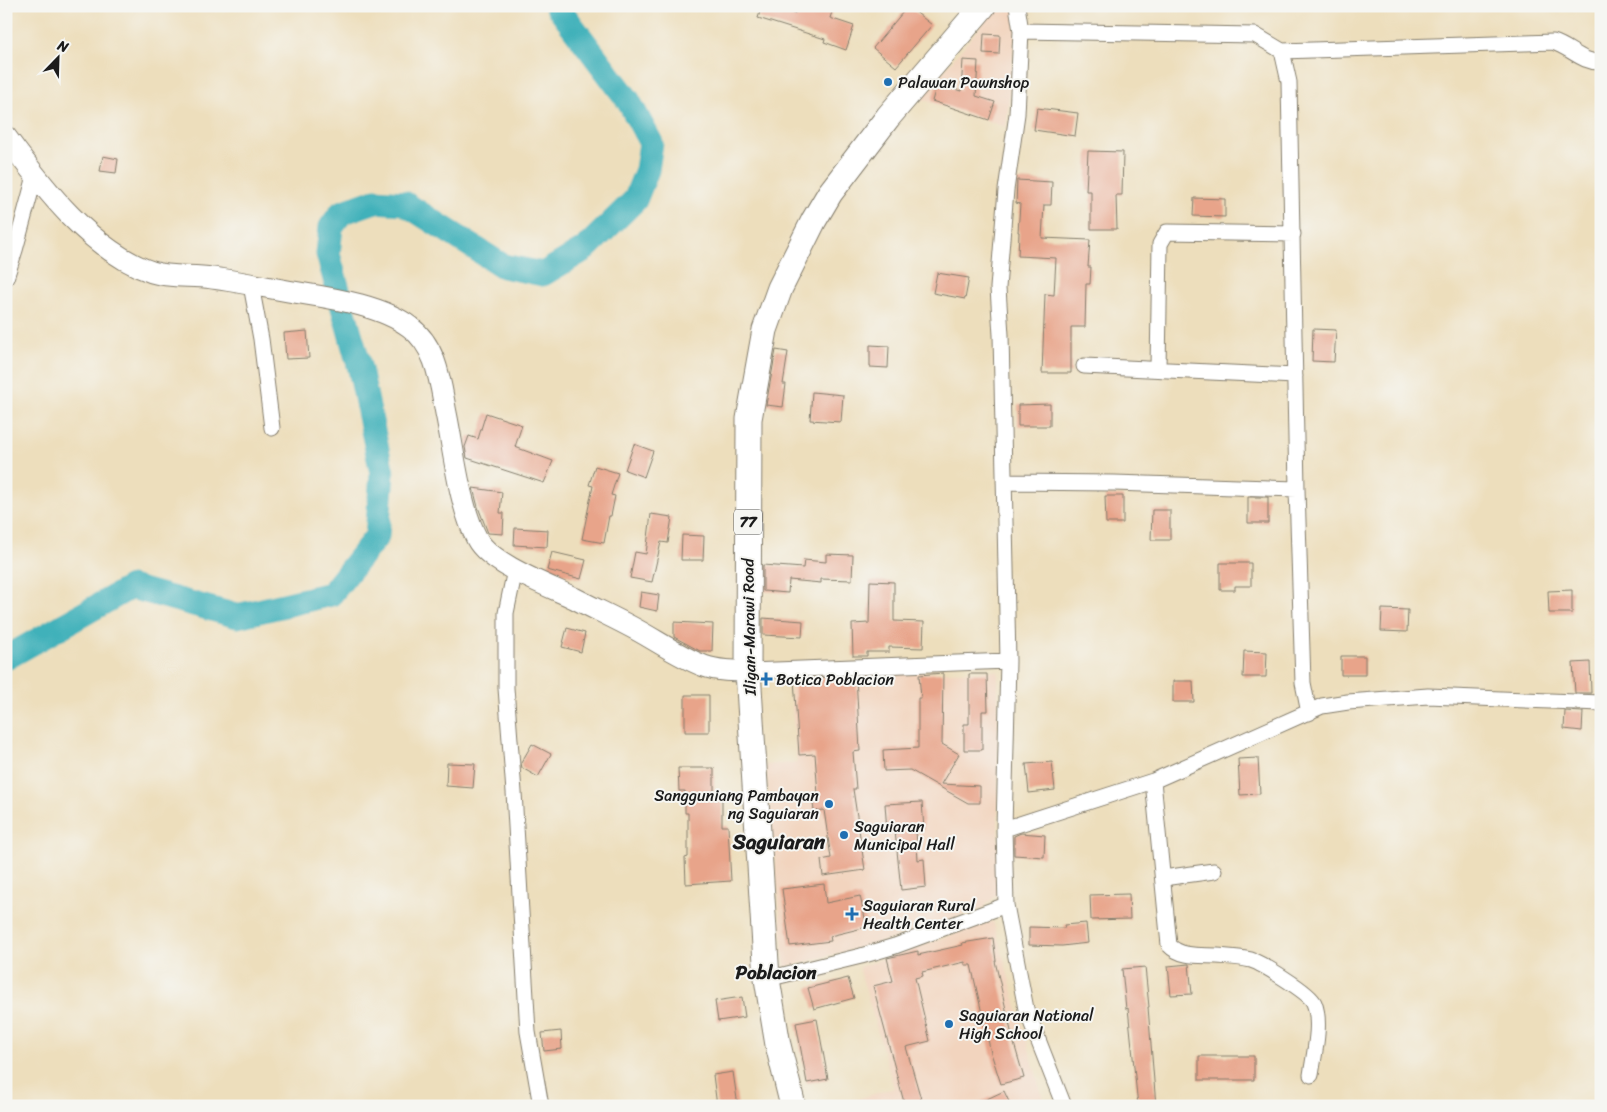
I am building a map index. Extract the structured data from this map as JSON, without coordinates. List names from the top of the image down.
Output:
{
  "streets": {
    "highway": ["77", "Iligan-Marawi Road"]
  },
  "districts": ["Saguiaran", "Poblacion"],
  "places": {
    "other": [
      "Palawan Pawnshop",
      "Sangguniang Pambayan ng Saguiaran",
      "Saguiaran Municipal Hall",
      "Saguiaran National High School"
    ],
    "health": ["Botica Poblacion", "Saguiaran Rural Health Center"]
  },
  "north": "top right"
}
